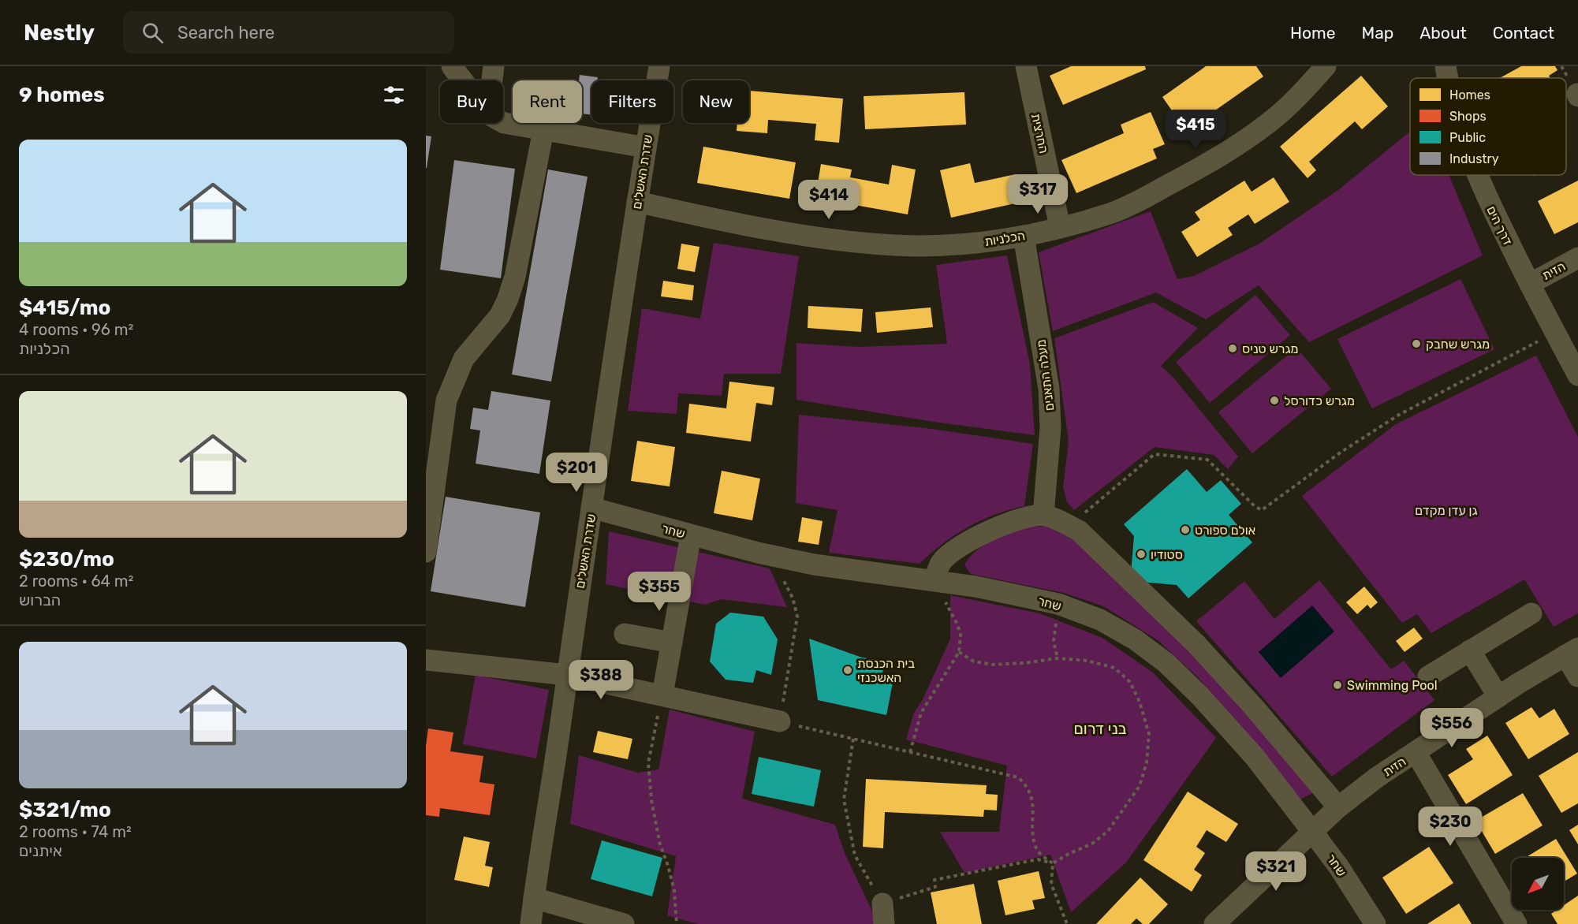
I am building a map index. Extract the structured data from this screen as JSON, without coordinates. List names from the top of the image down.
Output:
{
  "streets": {
    "street": [
      "החרצית",
      "שדרת האשלים",
      "דרך הים",
      "הכלניות",
      "הזית",
      "מעלה התאנים",
      "שחר"
    ]
  },
  "crossings": [
    ["החרצית", "הכלניות"],
    ["שדרת האשלים", "הכלניות"],
    ["שדרת האשלים", "שחר"],
    ["דרך הים", "הזית"],
    ["הכלניות", "מעלה התאנים"],
    ["הזית", "שחר"]
  ],
  "districts": ["בני דרום"],
  "parks": ["גן עדן מקדם"],
  "places": [
    "מגרש שחבק",
    "מגרש טניס",
    "מגרש כדורסל",
    "אולם ספורט",
    "סטודיו",
    "בית הכנסת האשכנזי",
    "Swimming Pool"
  ],
  "legend": [
    "Homes",
    "Shops",
    "Public",
    "Industry"
  ],
  "north": "bottom left",
  "page": {
    "header": "Nestly",
    "search": "Search here",
    "nav": [
      "Home",
      "Map",
      "About",
      "Contact"
    ],
    "heading": "9 homes",
    "chip": [
      "Buy",
      "Rent",
      "Filters",
      "New"
    ],
    "price": [
      "$415",
      "$317",
      "$414",
      "$201",
      "$355",
      "$388",
      "$556",
      "$230",
      "$321"
    ],
    "list": [
      {
        "name": "$415/mo",
        "note": "4 rooms · 96 m² · הכלניות"
      },
      {
        "name": "$230/mo",
        "note": "2 rooms · 64 m² · הברוש"
      },
      {
        "name": "$321/mo",
        "note": "2 rooms · 74 m² · איתנים"
      }
    ]
  }
}
